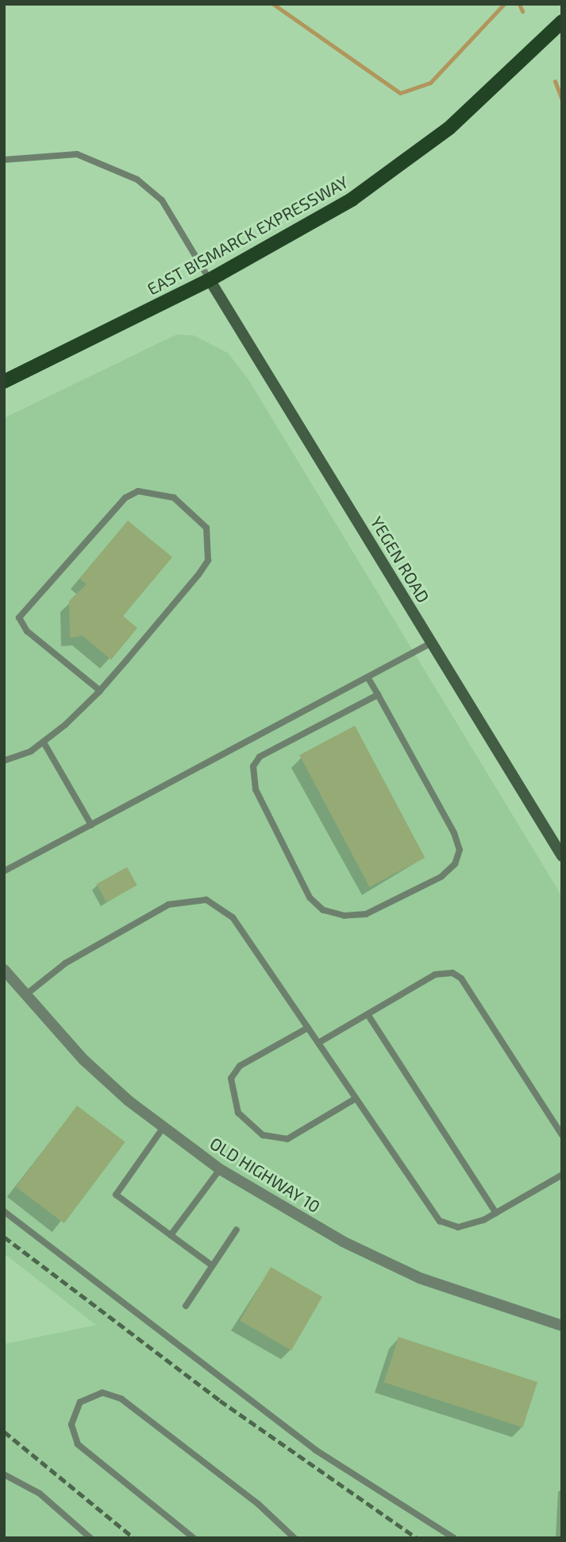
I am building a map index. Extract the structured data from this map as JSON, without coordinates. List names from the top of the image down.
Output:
{
  "streets": {
    "main road": ["EAST BISMARCK EXPRESSWAY"],
    "street": ["YEGEN ROAD", "OLD HIGHWAY 10"]
  },
  "crossings": [
    ["EAST BISMARCK EXPRESSWAY", "YEGEN ROAD"]
  ]
}
